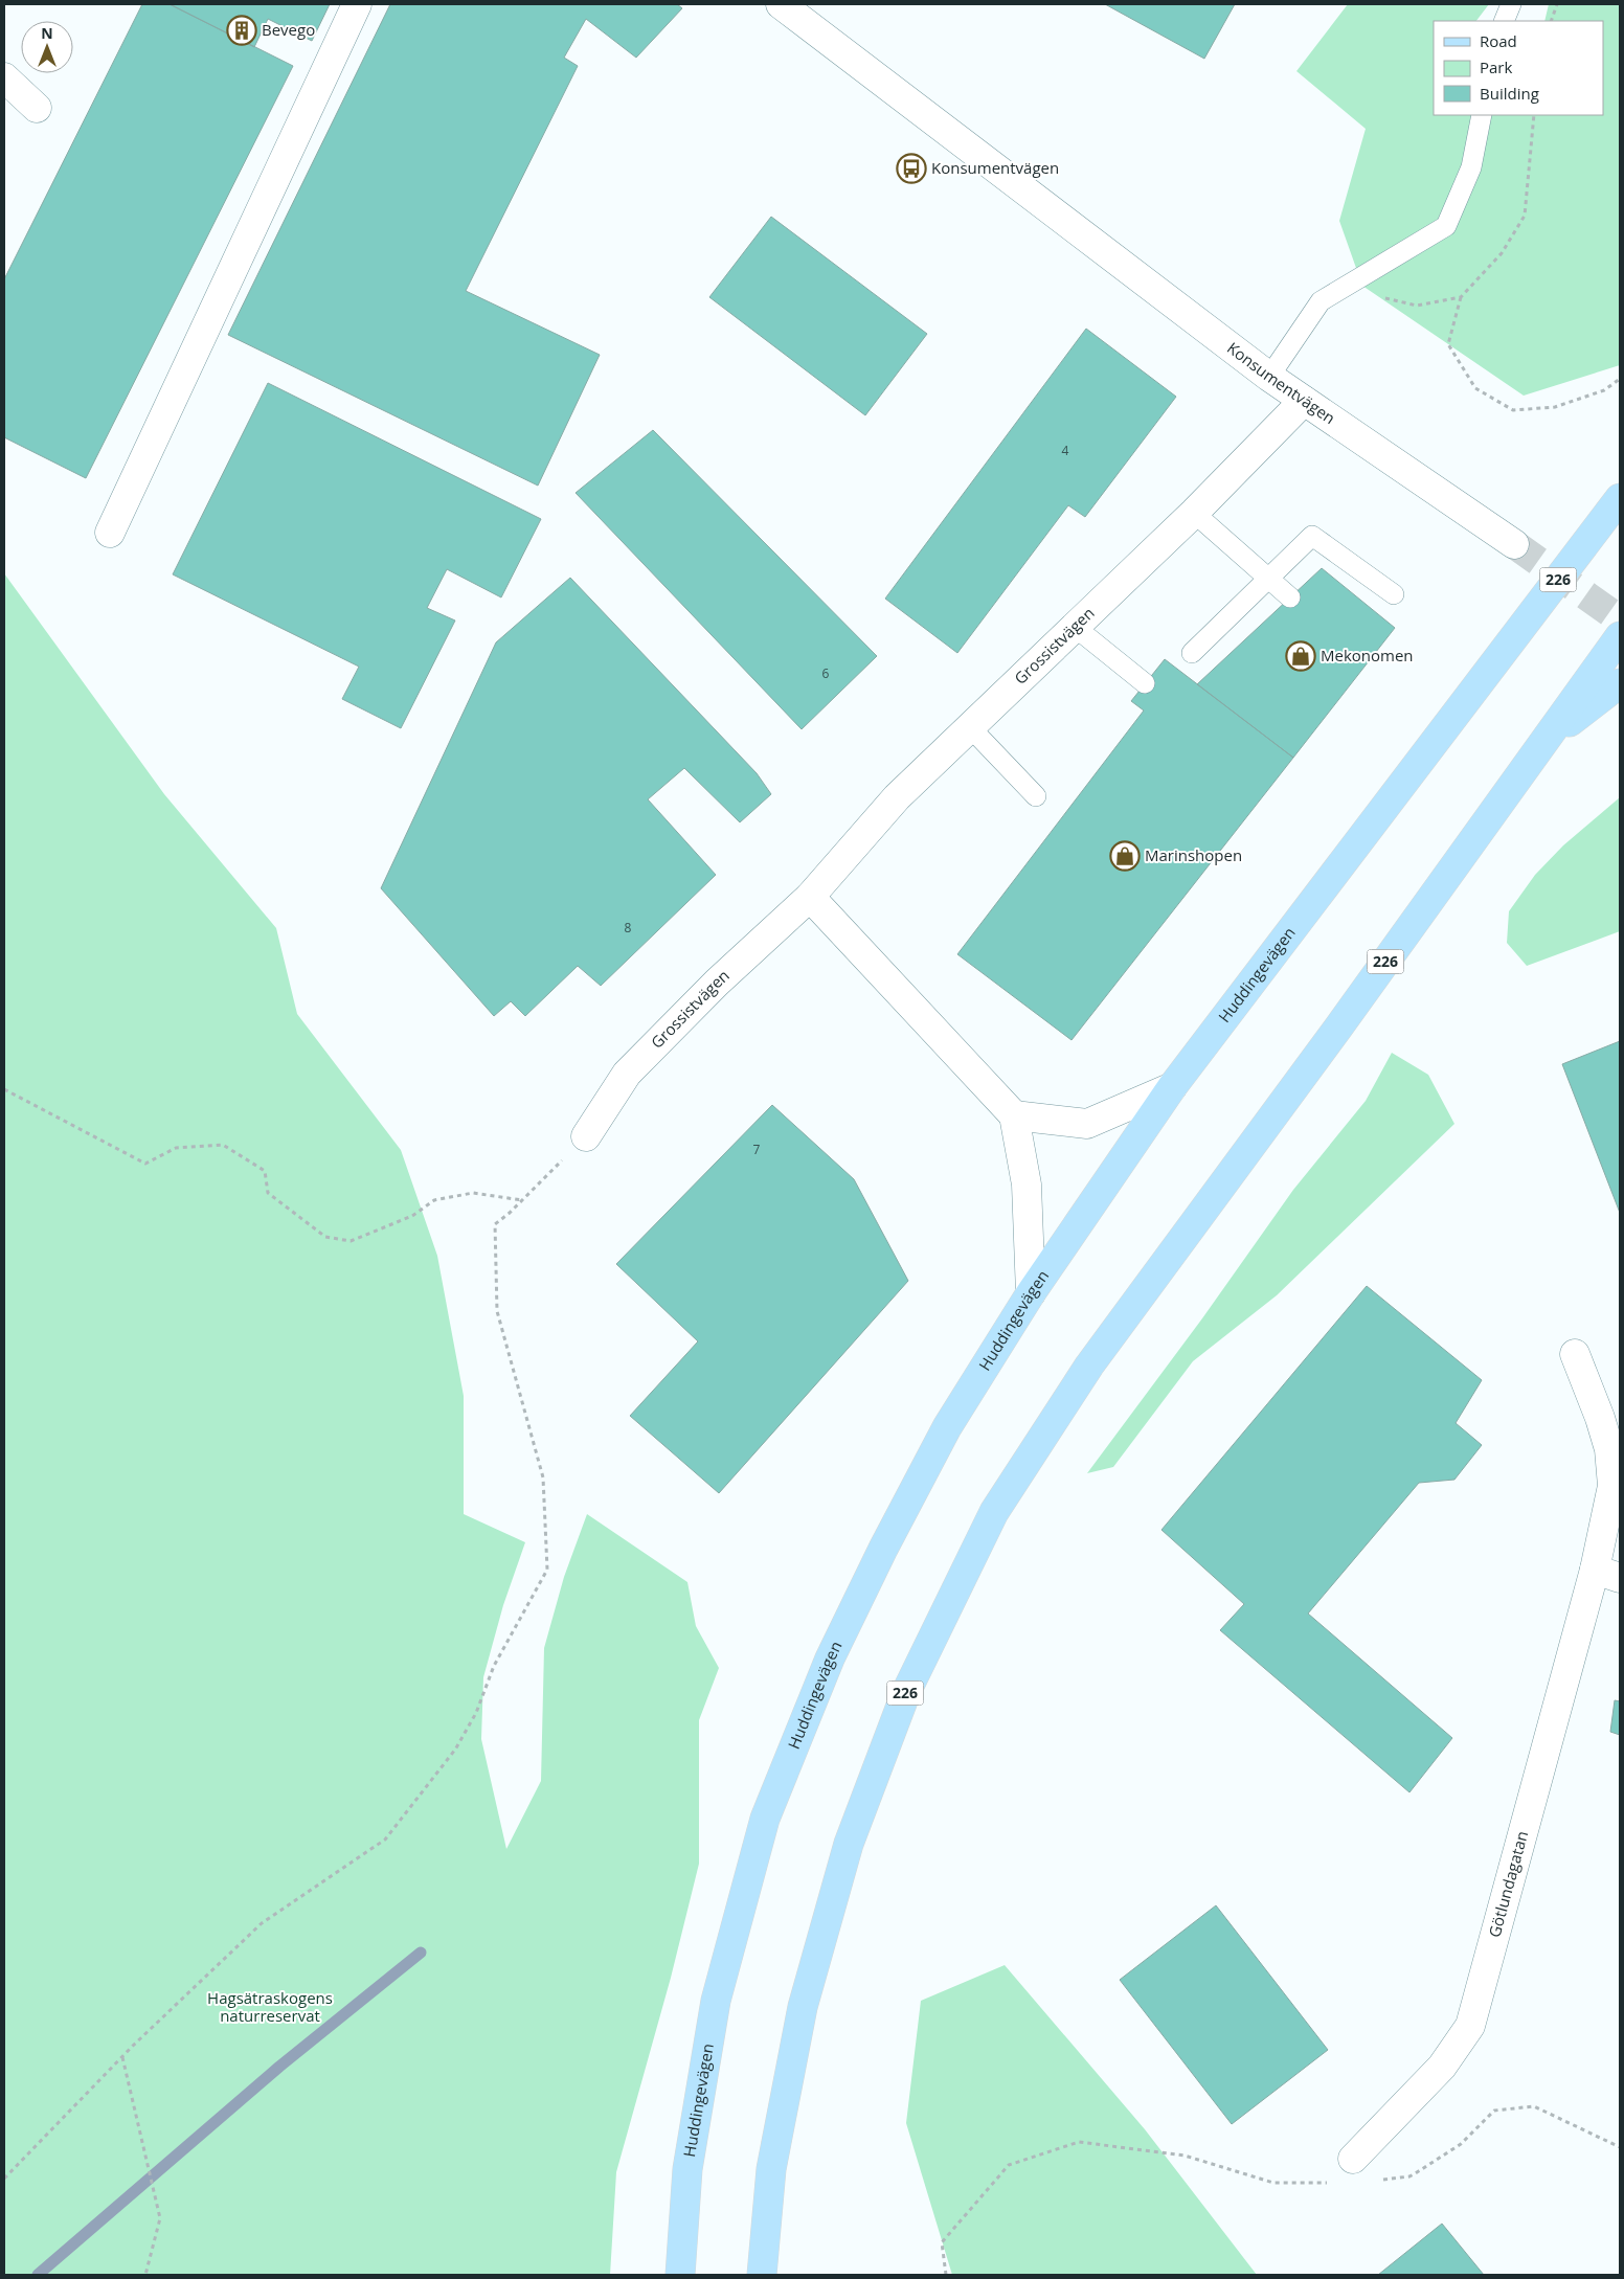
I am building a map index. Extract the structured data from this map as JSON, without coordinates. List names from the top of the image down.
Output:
{
  "streets": {
    "main road": ["226", "Huddingevägen"],
    "street": ["Konsumentvägen", "Grossistvägen", "Götlundagatan"]
  },
  "crossings": [
    ["Konsumentvägen", "Grossistvägen"]
  ],
  "parks": ["Hagsätraskogens naturreservat"],
  "places": {
    "building": ["Bevego"],
    "bus stop": ["Konsumentvägen"],
    "shop": ["Mekonomen", "Marinshopen"]
  },
  "house_numbers": [
    "4",
    "6",
    "8",
    "7"
  ],
  "legend": ["Road", "Park", "Building"],
  "north": "top"
}
